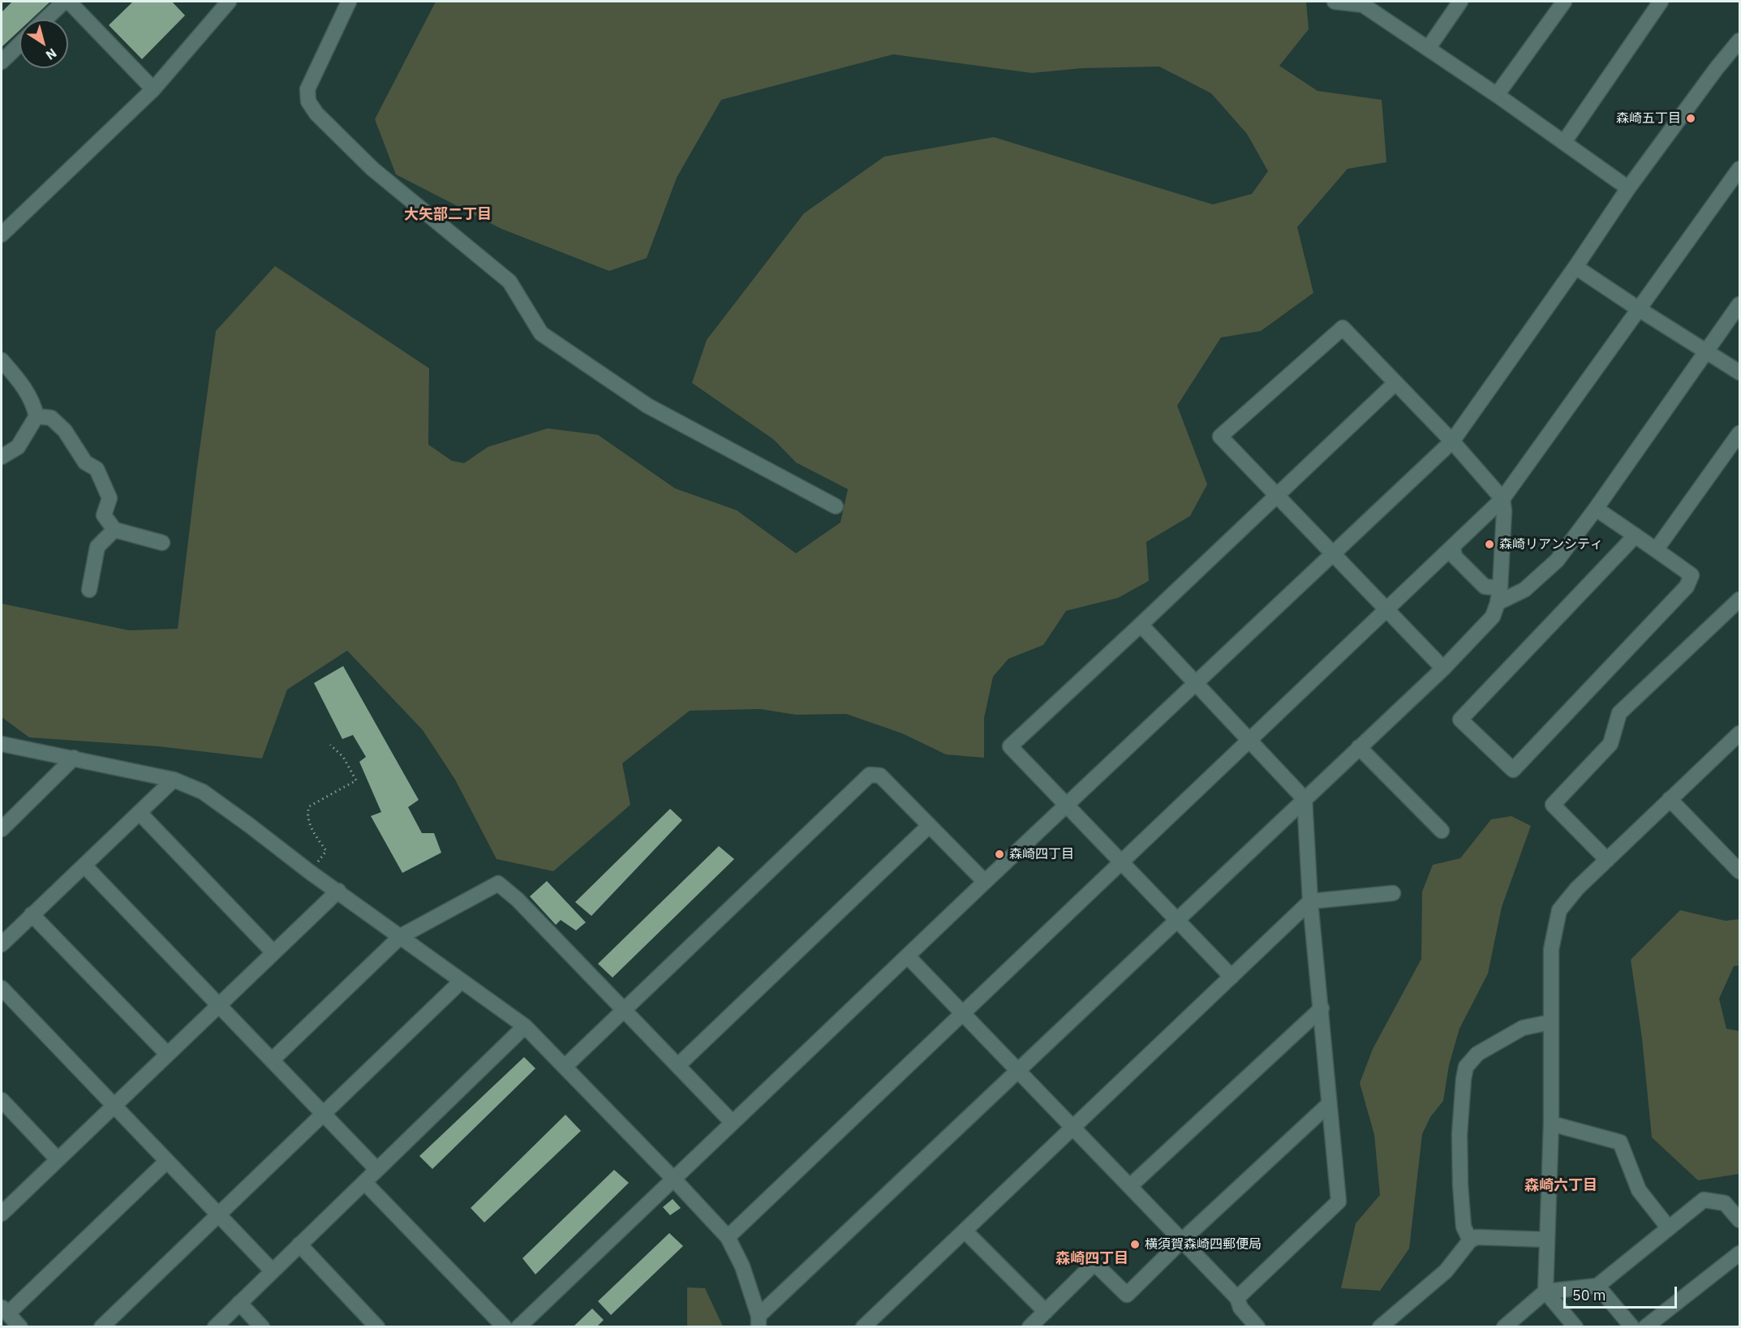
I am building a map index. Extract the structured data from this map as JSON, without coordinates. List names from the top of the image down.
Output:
{
  "districts": ["大矢部二丁目", "森崎六丁目", "森崎四丁目"],
  "places": [
    "森崎五丁目",
    "森崎リアンシティ",
    "森崎四丁目",
    "横須賀森崎四郵便局"
  ],
  "scale_bar": "50 m",
  "north": "bottom right"
}
